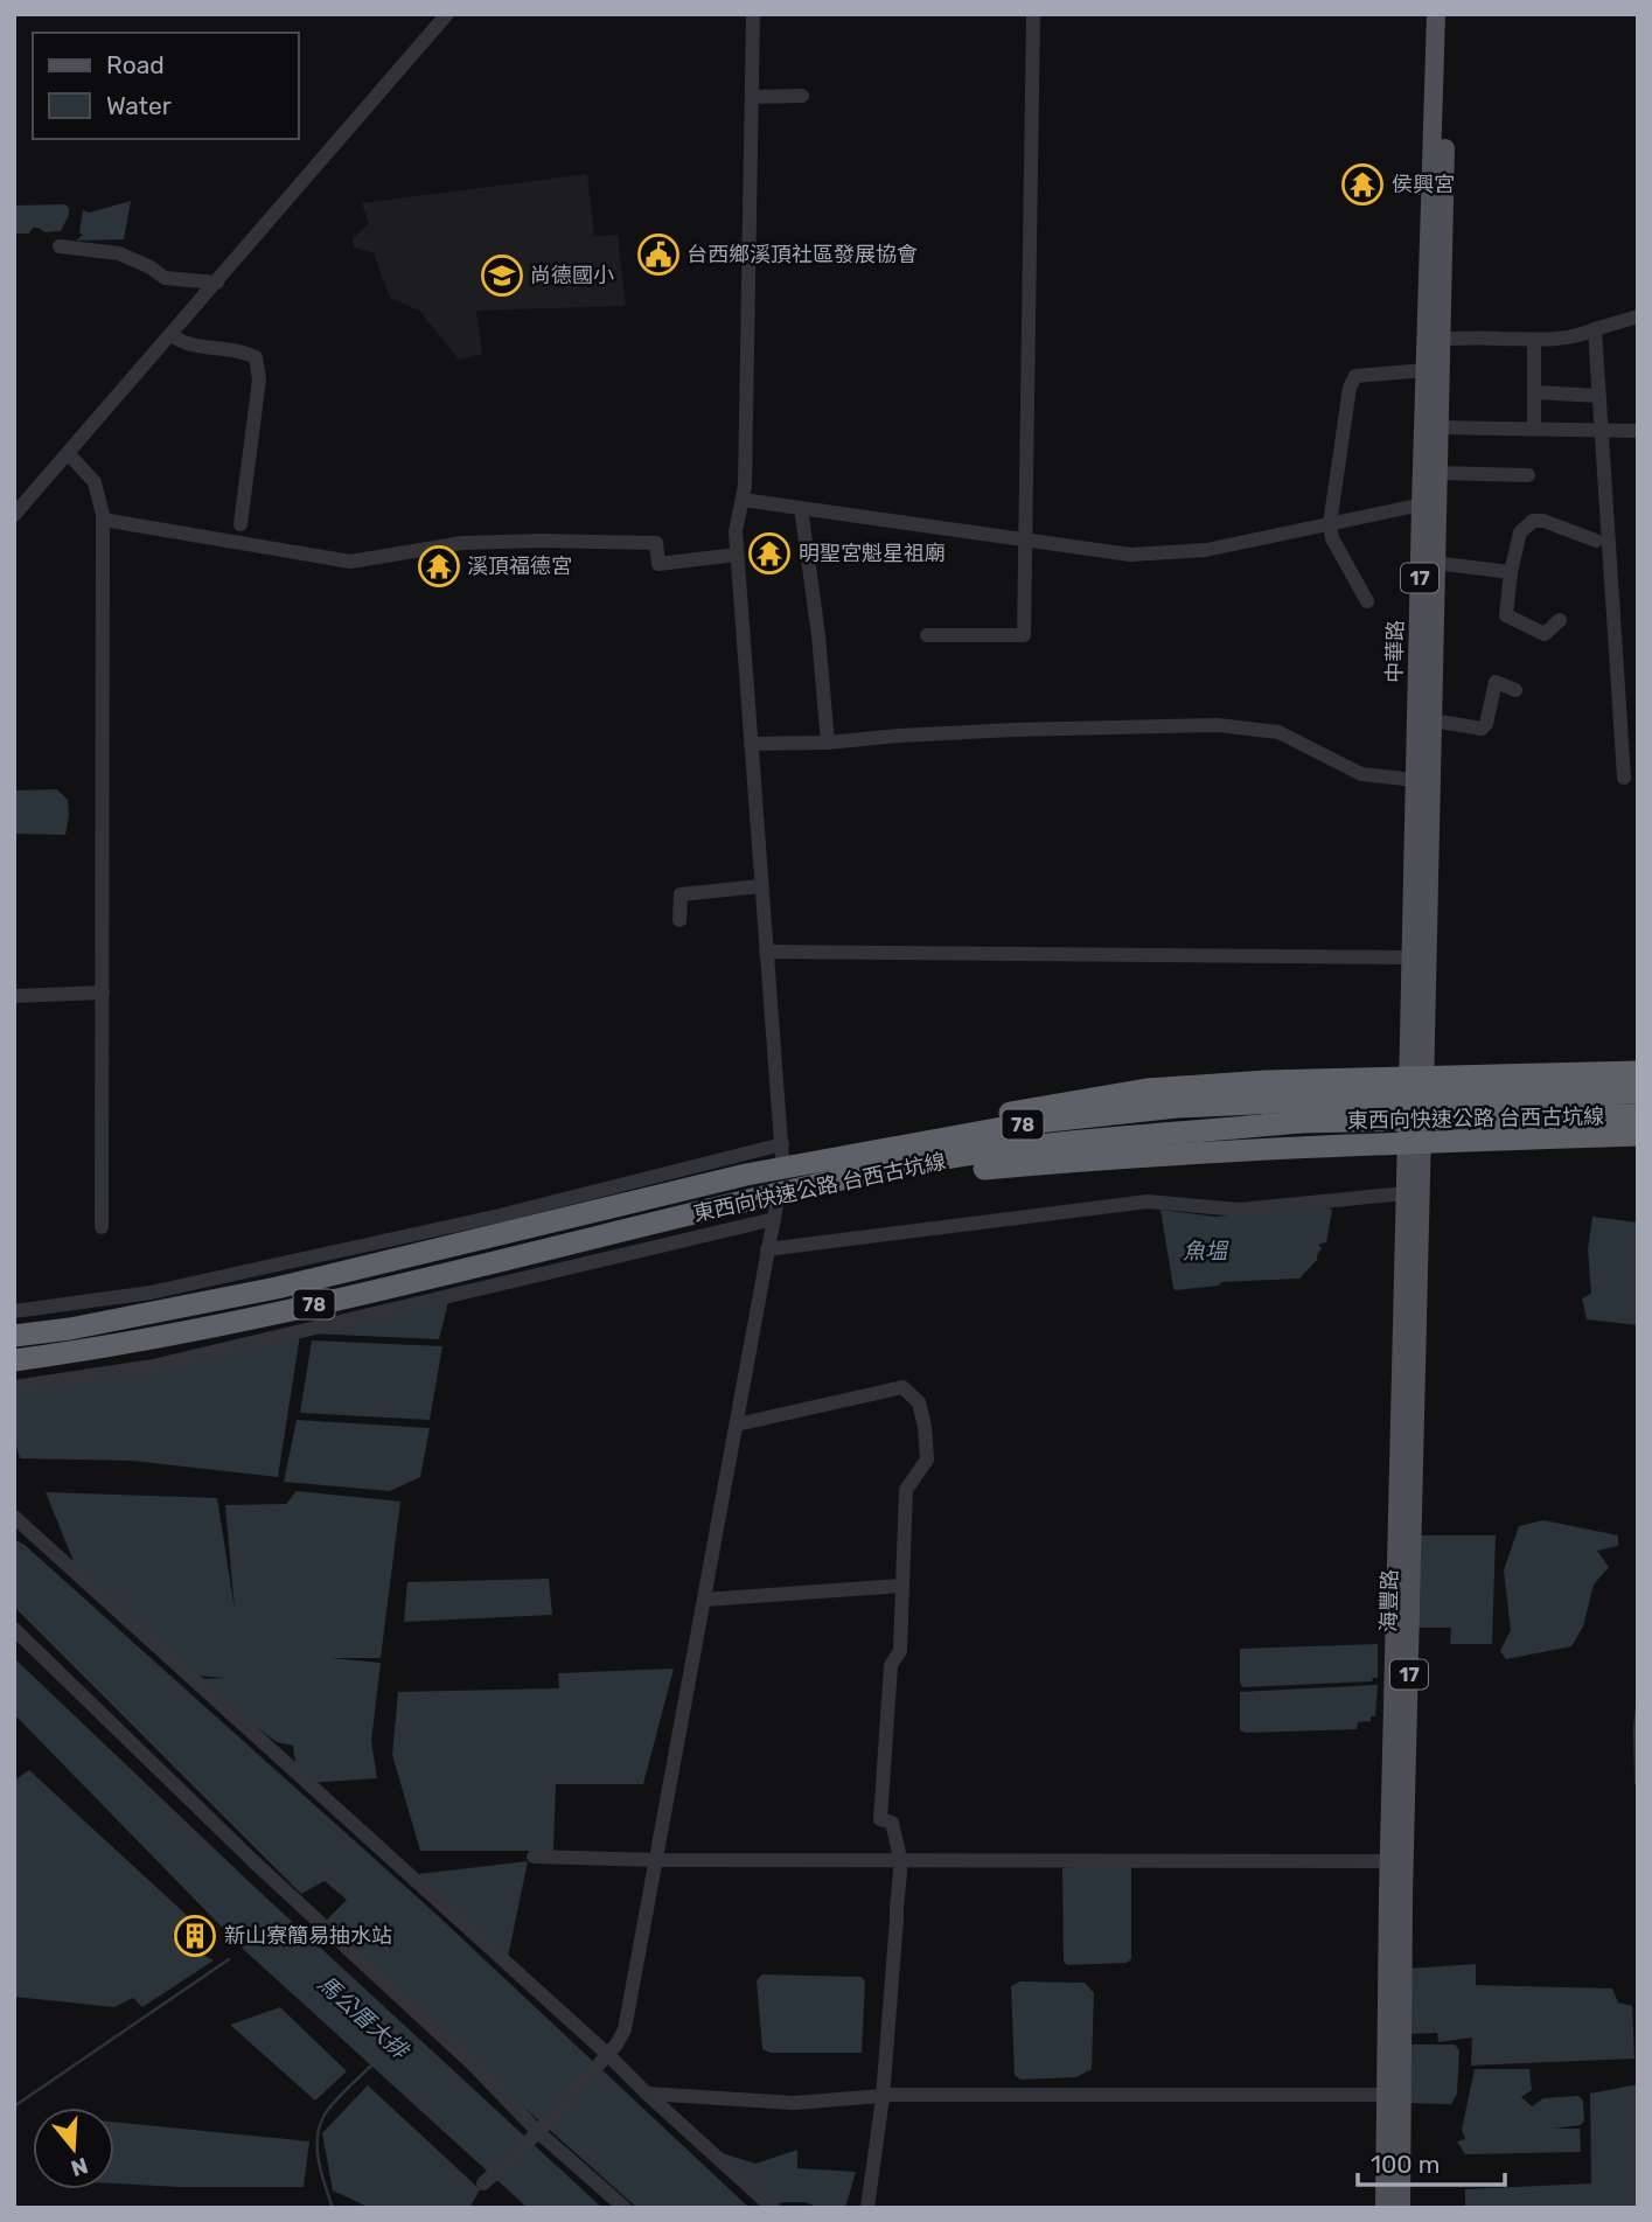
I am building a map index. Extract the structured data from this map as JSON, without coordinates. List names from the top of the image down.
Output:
{
  "streets": {
    "highway": ["東西向快速公路 台西古坑線", "78"],
    "main road": ["17", "中華路", "海豐路"]
  },
  "crossings": [
    ["中華路", "海豐路"]
  ],
  "water": ["魚塭", "馬公厝大排"],
  "places": {
    "temple": ["侯興宮", "明聖宮魁星祖廟", "溪頂福德宮"],
    "public building": ["台西鄉溪頂社區發展協會"],
    "school or university": ["尚德國小"],
    "building": ["新山寮簡易抽水站"]
  },
  "legend": ["Road", "Water"],
  "scale_bar": "100 m",
  "north": "bottom"
}
